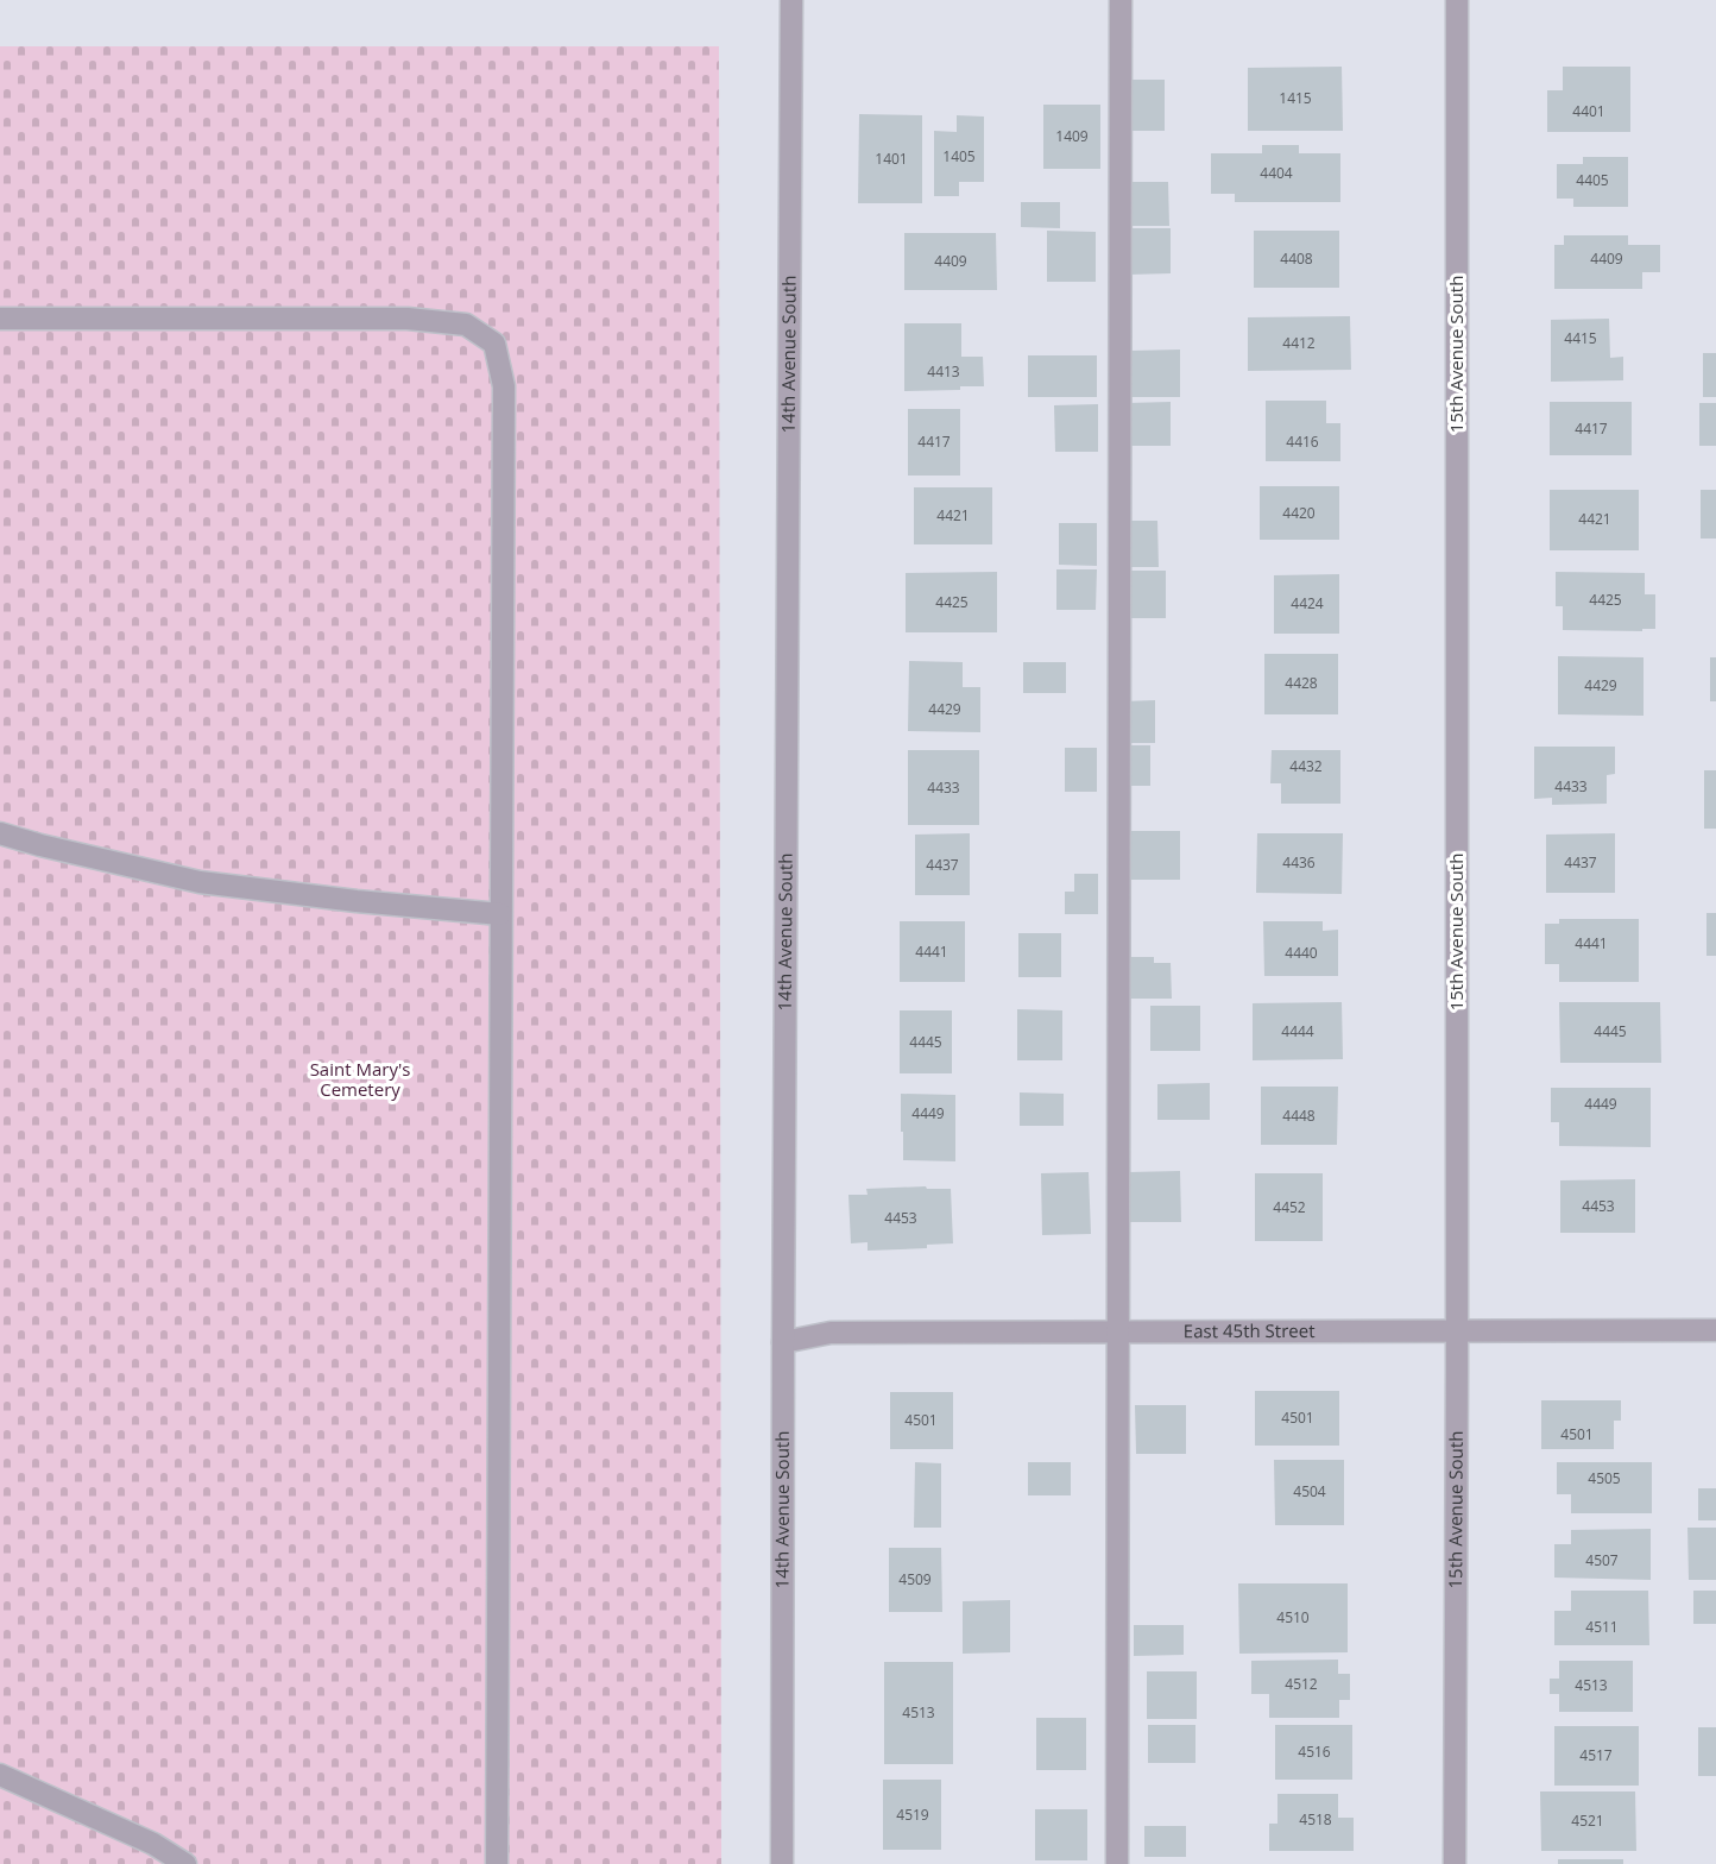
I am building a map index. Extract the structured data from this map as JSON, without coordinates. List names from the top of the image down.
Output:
{
  "streets": {
    "street": ["14th Avenue South", "15th Avenue South", "East 45th Street"]
  },
  "crossings": [
    ["14th Avenue South", "East 45th Street"],
    ["15th Avenue South", "East 45th Street"]
  ],
  "parks": ["Saint Mary's Cemetery"],
  "house_numbers": [
    "1415",
    "4401",
    "1409",
    "1405",
    "1401",
    "4404",
    "4405",
    "4408",
    "4409",
    "4409",
    "4415",
    "4412",
    "4413",
    "4417",
    "4417",
    "4416",
    "4420",
    "4421",
    "4421",
    "4425",
    "4425",
    "4424",
    "4428",
    "4429",
    "4429",
    "4432",
    "4433",
    "4433",
    "4436",
    "4437",
    "4437",
    "4441",
    "4441",
    "4440",
    "4444",
    "4445",
    "4445",
    "4449",
    "4449",
    "4448",
    "4453",
    "4452",
    "4453",
    "4501",
    "4501",
    "4501",
    "4505",
    "4504",
    "4507",
    "4509",
    "4510",
    "4511",
    "4512",
    "4513",
    "4513",
    "4516",
    "4517",
    "4519",
    "4518",
    "4521"
  ]
}
